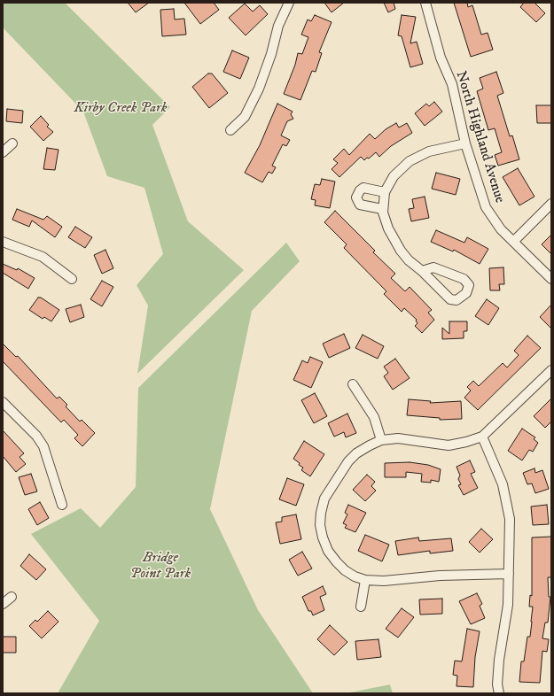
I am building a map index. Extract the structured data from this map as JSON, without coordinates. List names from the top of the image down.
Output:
{
  "streets": {
    "street": ["North Highland Avenue"]
  },
  "parks": ["Kirby Creek Park", "Bridge Point Park"]
}
